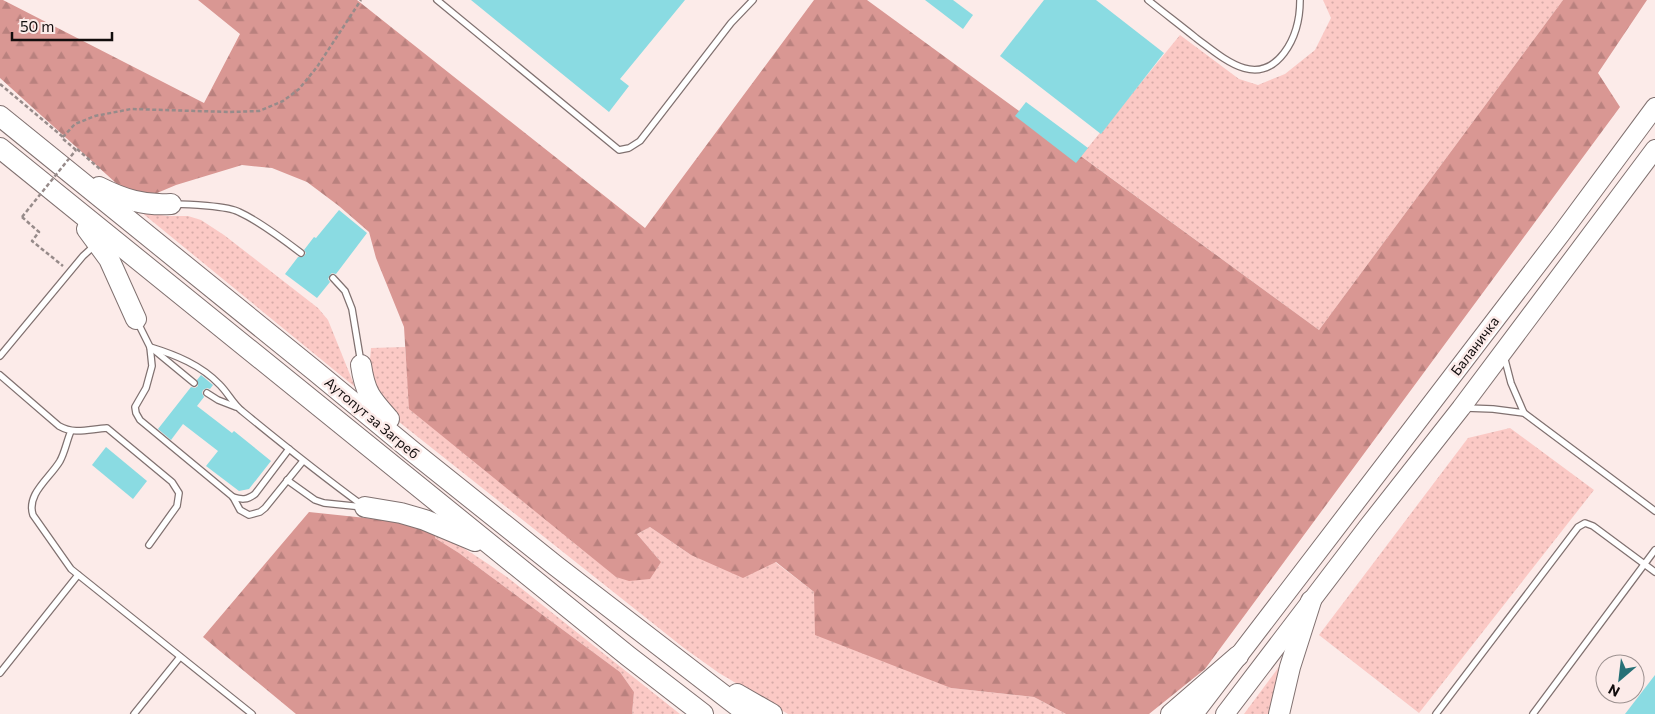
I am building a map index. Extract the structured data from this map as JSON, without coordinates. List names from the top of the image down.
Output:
{
  "streets": {
    "highway": ["Аутопут за Загреб"],
    "main road": ["Баланичка"]
  },
  "scale_bar": "50 m",
  "north": "bottom left"
}
